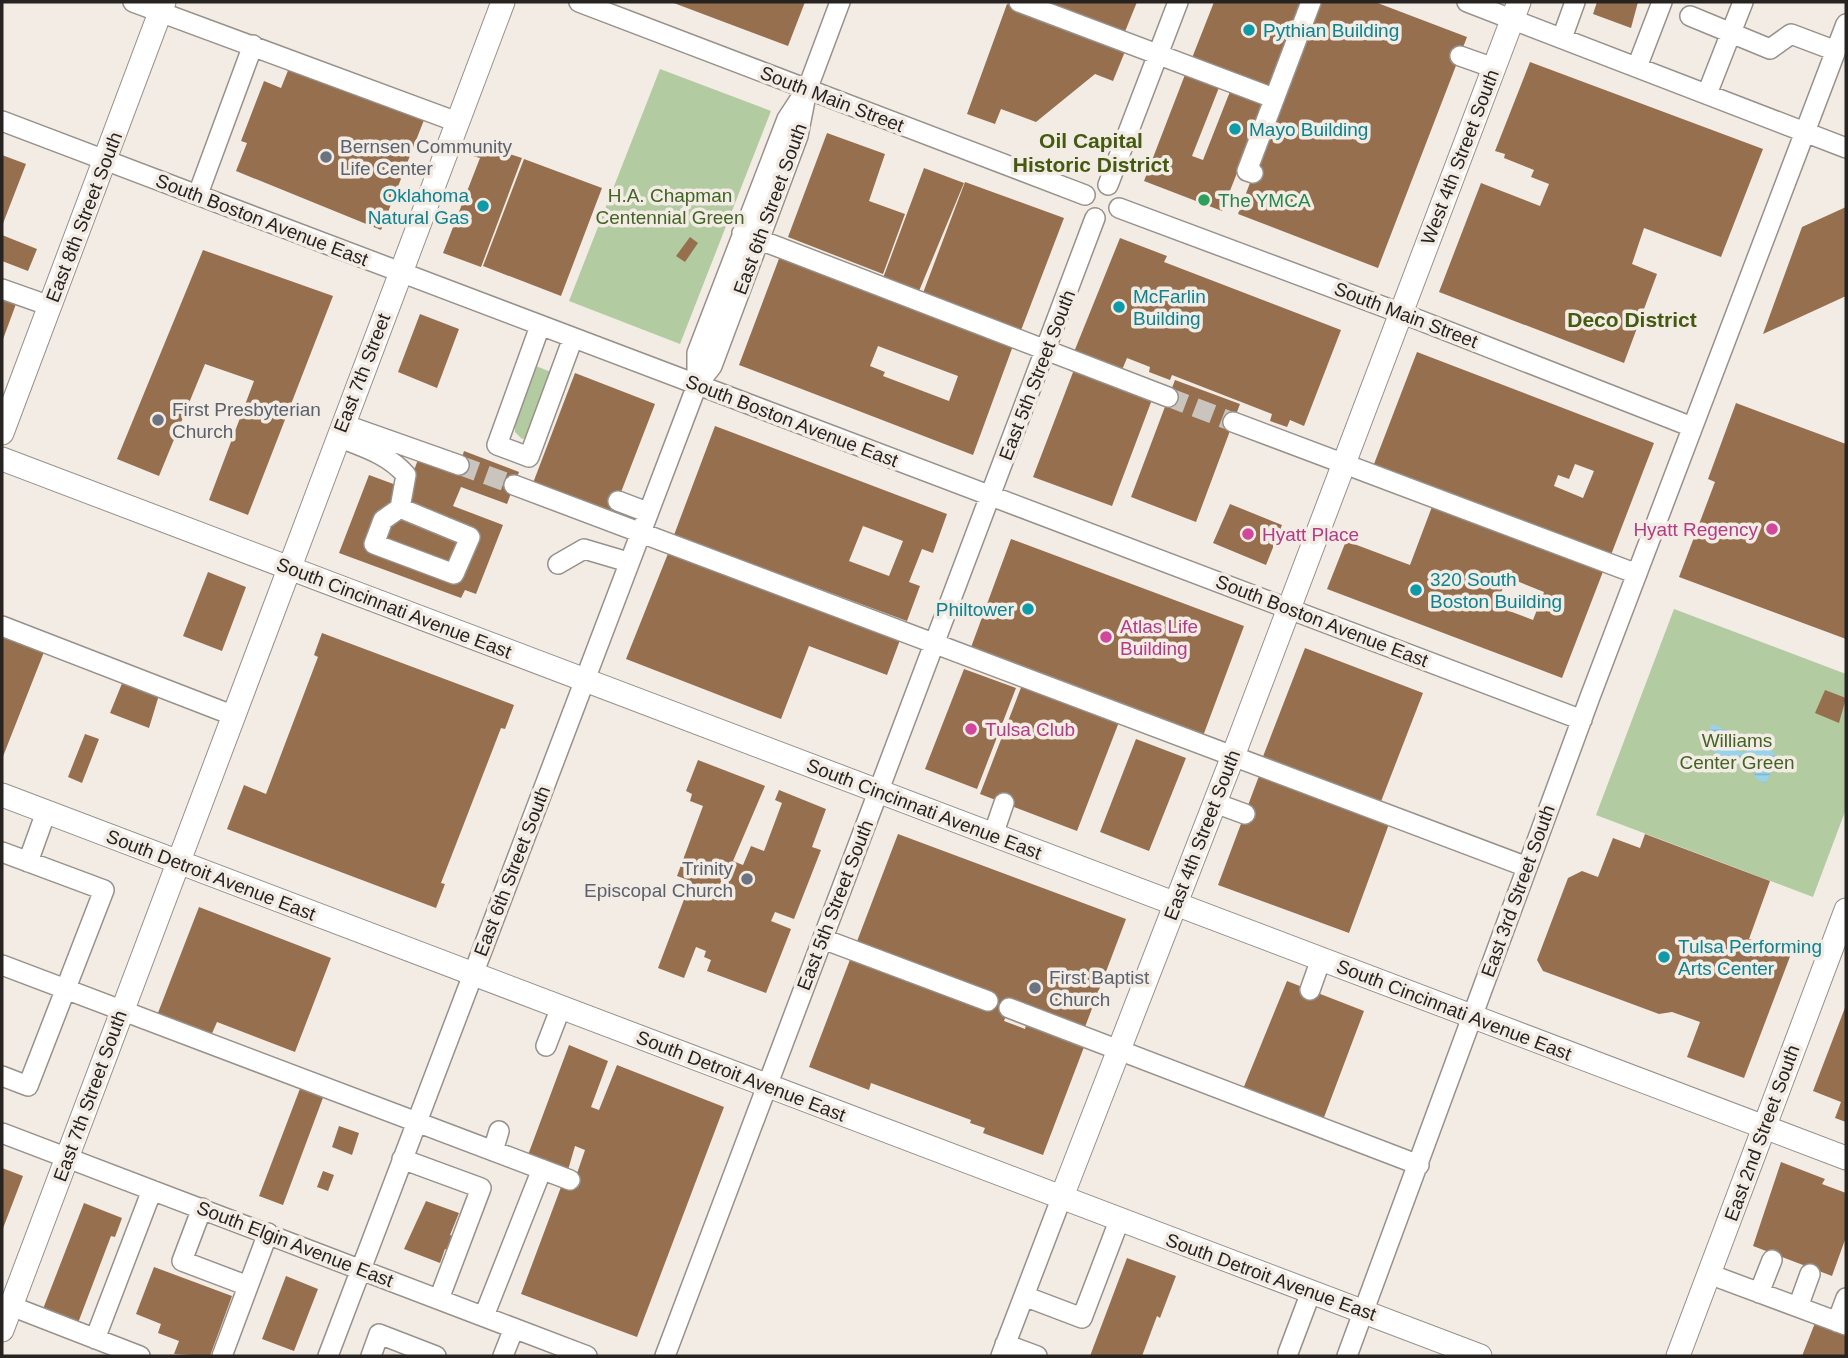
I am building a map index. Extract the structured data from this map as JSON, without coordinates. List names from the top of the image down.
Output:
{
  "streets": {
    "main road": [
      "West 4th Street South",
      "East 8th Street South",
      "East 7th Street",
      "South Cincinnati Avenue East",
      "East 4th Street South",
      "South Detroit Avenue East",
      "East 7th Street South",
      "East 2nd Street South"
    ],
    "street": [
      "South Main Street",
      "East 6th Street South",
      "South Boston Avenue East",
      "East 5th Street South",
      "East 3rd Street South",
      "South Elgin Avenue East"
    ]
  },
  "crossings": [
    ["South Main Street", "West 4th Street South"],
    ["South Main Street", "East 6th Street South"],
    ["South Main Street", "East 5th Street South"],
    ["South Main Street", "East 4th Street South"],
    ["South Main Street", "East 3rd Street South"],
    ["West 4th Street South", "East 4th Street South"],
    ["East 6th Street South", "South Boston Avenue East"],
    ["East 6th Street South", "South Cincinnati Avenue East"],
    ["East 6th Street South", "South Detroit Avenue East"],
    ["East 6th Street South", "South Elgin Avenue East"],
    ["East 8th Street South", "South Boston Avenue East"],
    ["South Boston Avenue East", "East 7th Street"],
    ["South Boston Avenue East", "East 5th Street South"],
    ["South Boston Avenue East", "East 4th Street South"],
    ["South Boston Avenue East", "East 3rd Street South"],
    ["East 7th Street", "South Cincinnati Avenue East"],
    ["East 7th Street", "South Detroit Avenue East"],
    ["East 7th Street", "East 7th Street South"],
    ["East 5th Street South", "South Cincinnati Avenue East"],
    ["East 5th Street South", "South Detroit Avenue East"],
    ["South Cincinnati Avenue East", "East 4th Street South"],
    ["South Cincinnati Avenue East", "East 3rd Street South"],
    ["South Cincinnati Avenue East", "East 2nd Street South"],
    ["East 4th Street South", "South Detroit Avenue East"],
    ["South Detroit Avenue East", "East 3rd Street South"],
    ["South Detroit Avenue East", "East 7th Street South"],
    ["East 7th Street South", "South Elgin Avenue East"]
  ],
  "districts": ["Oil Capital Historic District", "Deco District"],
  "parks": ["H.A. Chapman Centennial Green", "Williams Center Green"],
  "places": [
    "Pythian Building",
    "Mayo Building",
    "Bernsen Community Life Center",
    "The YMCA",
    "Oklahoma Natural Gas",
    "McFarlin Building",
    "First Presbyterian Church",
    "Hyatt Regency",
    "Hyatt Place",
    "320 South Boston Building",
    "Philtower",
    "Atlas Life Building",
    "Tulsa Club",
    "Trinity Episcopal Church",
    "Tulsa Performing Arts Center",
    "First Baptist Church"
  ]
}
